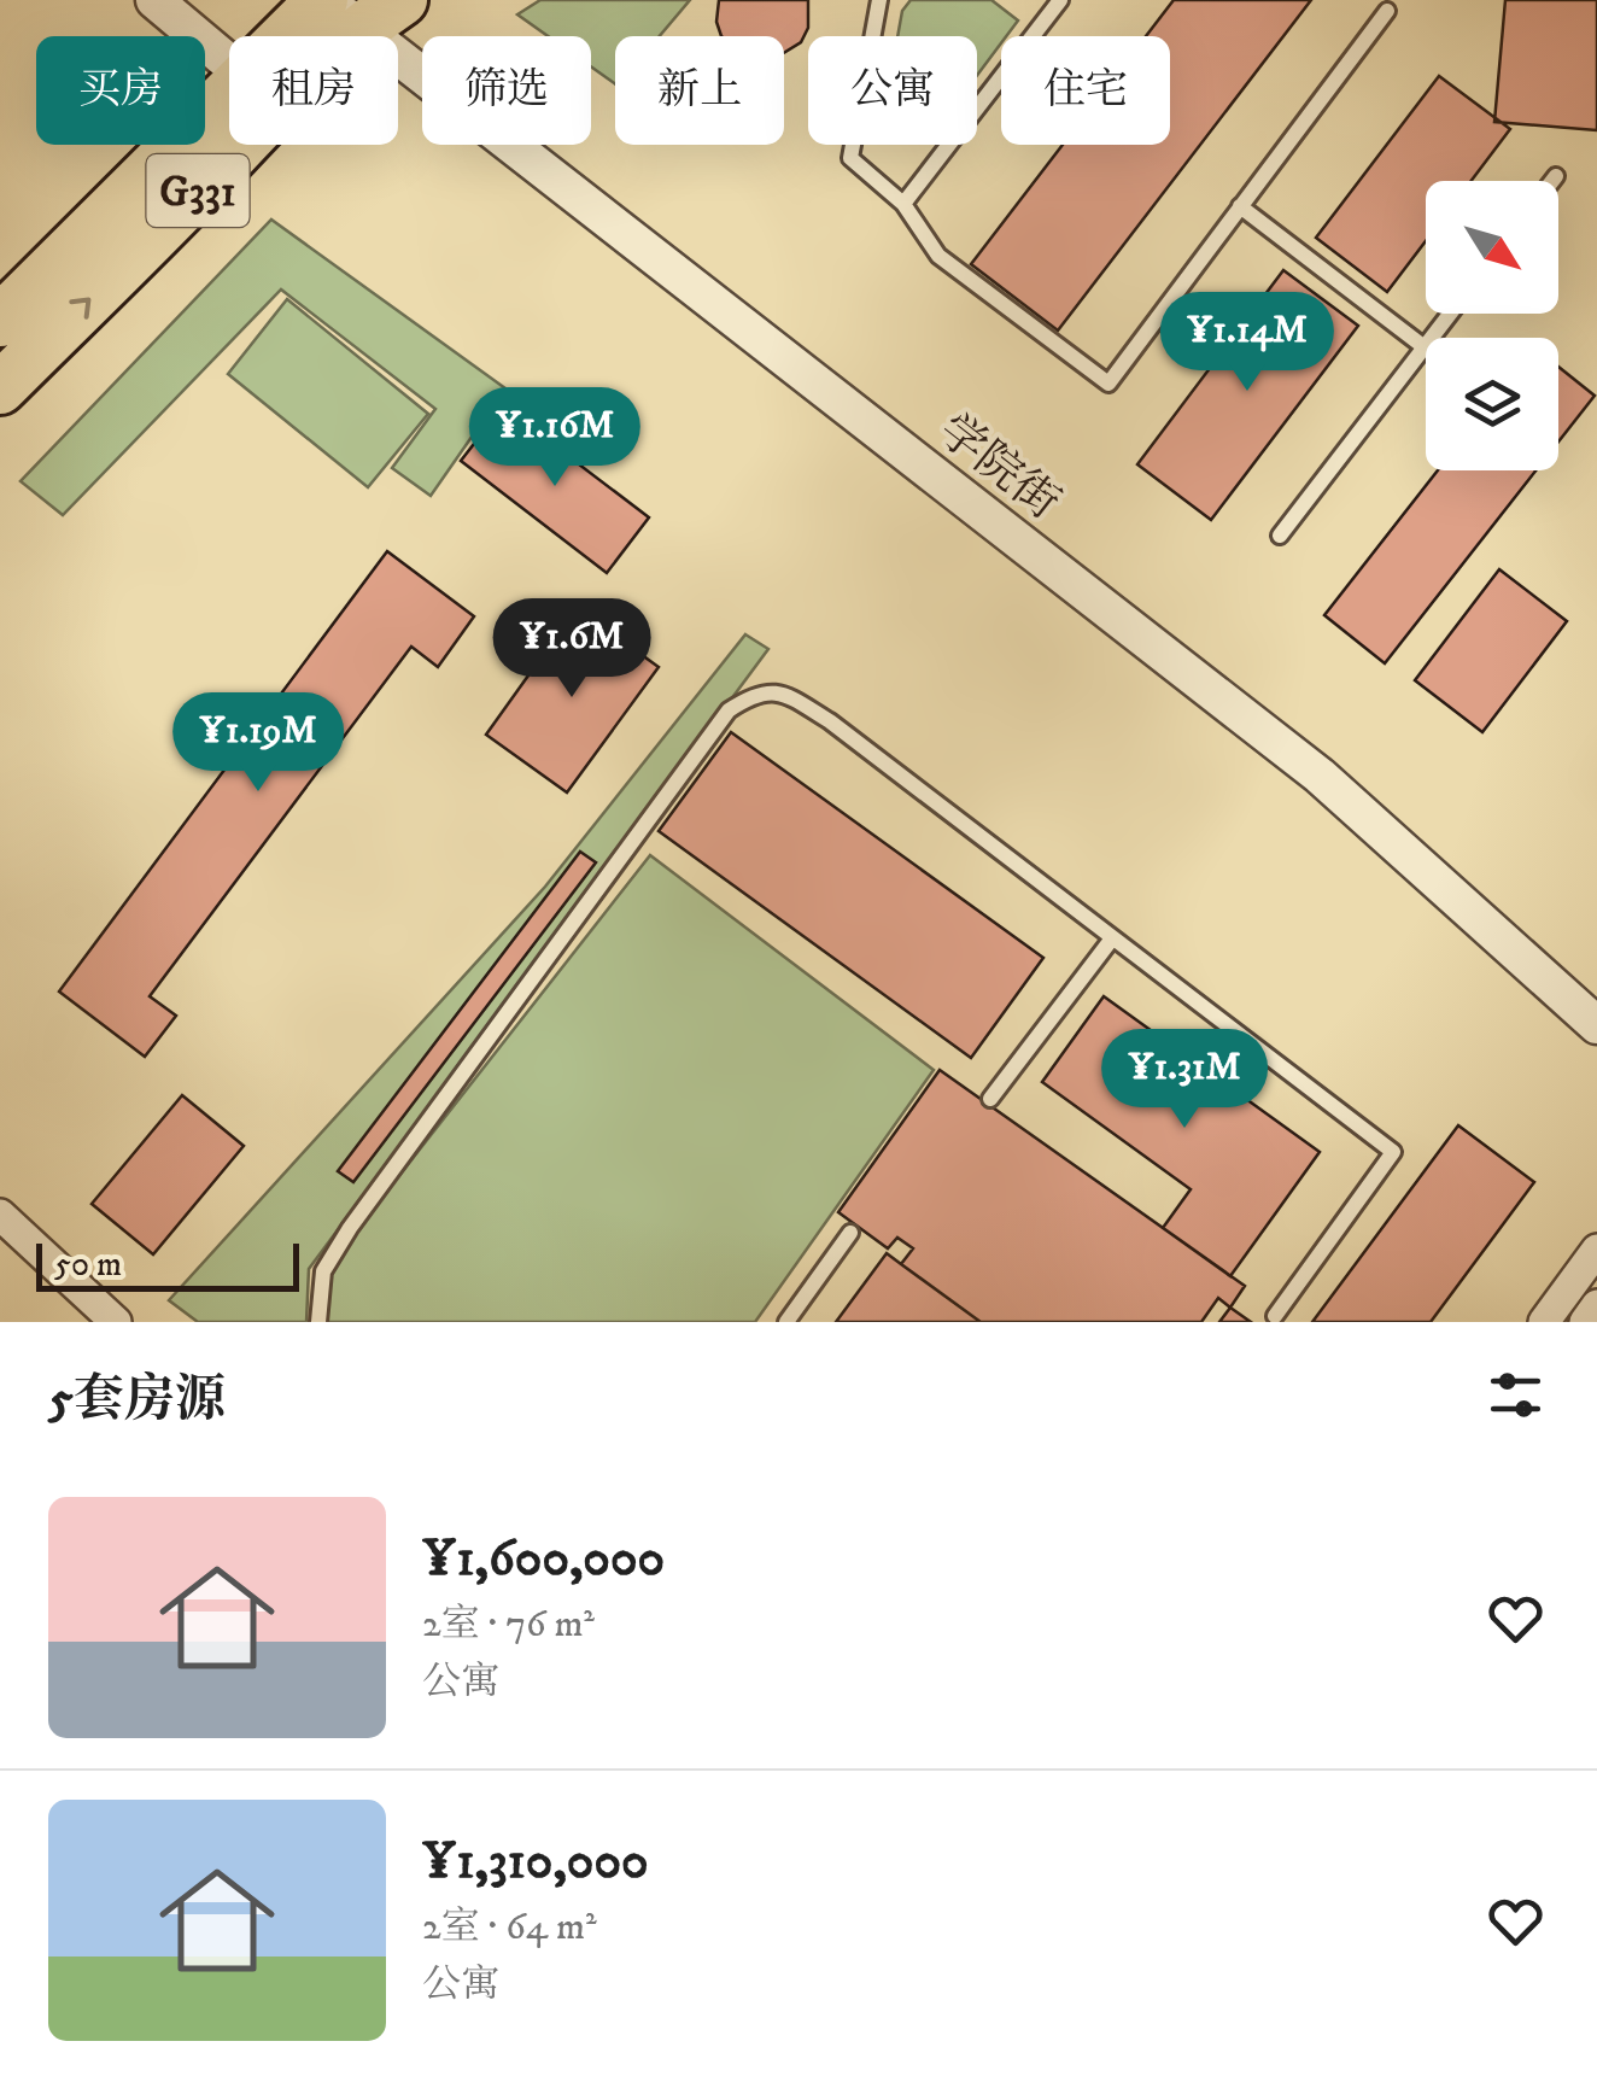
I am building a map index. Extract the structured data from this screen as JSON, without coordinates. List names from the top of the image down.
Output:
{
  "streets": {
    "highway": ["G331"],
    "street": ["学院街"]
  },
  "crossings": [
    ["G331", "学院街"]
  ],
  "scale_bar": "50 m",
  "north": "bottom right",
  "page": {
    "chip": [
      "买房",
      "租房",
      "筛选",
      "新上",
      "公寓",
      "住宅"
    ],
    "price": [
      "¥1.14M",
      "¥1.16M",
      "¥1.6M",
      "¥1.19M",
      "¥1.31M"
    ],
    "scale": "50 m",
    "heading": "5套房源",
    "list": [
      {
        "name": "¥1,600,000",
        "note": "2室 · 76 m² · 公寓"
      },
      {
        "name": "¥1,310,000",
        "note": "2室 · 64 m² · 公寓"
      }
    ]
  }
}
